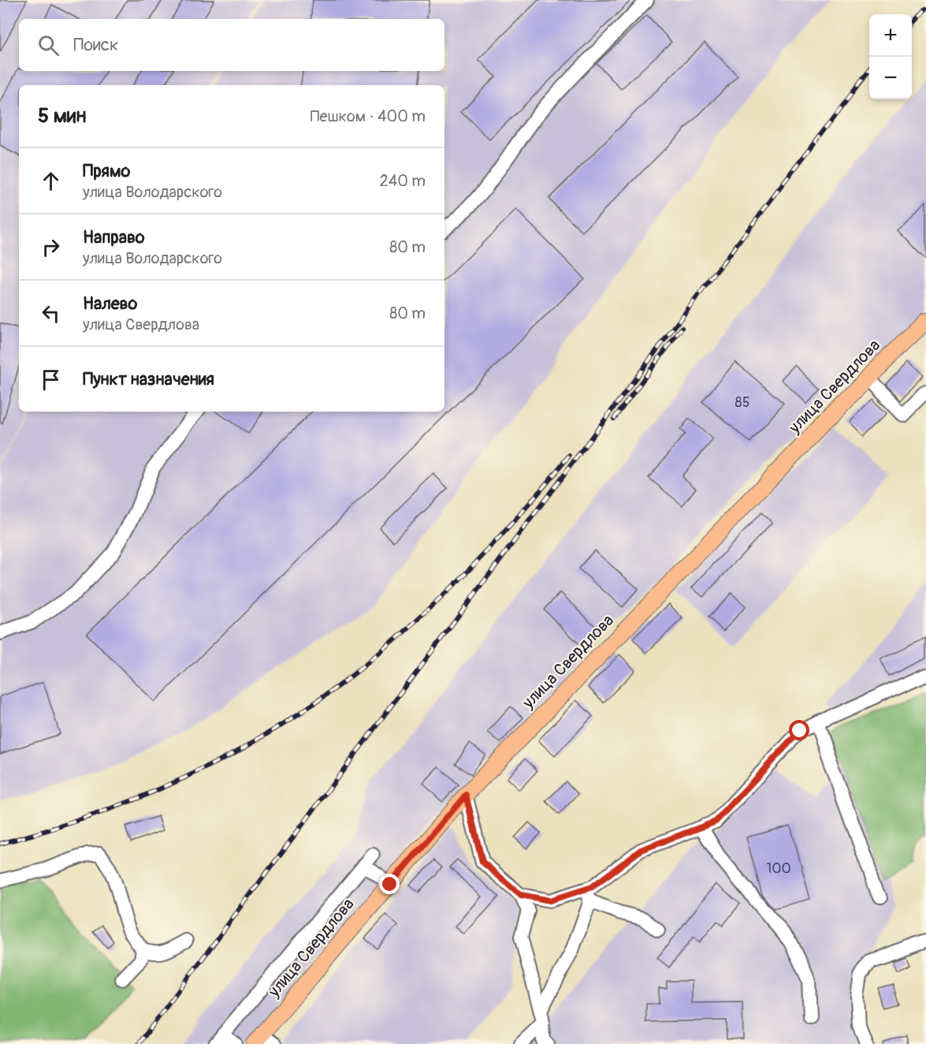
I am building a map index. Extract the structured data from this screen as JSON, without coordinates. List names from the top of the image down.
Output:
{
  "streets": {
    "main road": ["улица Свердлова"]
  },
  "house_numbers": ["85", "100"],
  "page": {
    "map_buttons": ["+", "−"],
    "search": "Поиск",
    "heading": ["5 мин", "Пешком · 400 m"],
    "list": [
      ["Прямо", "улица Володарского", "240 m"],
      ["Направо", "улица Володарского", "80 m"],
      ["Налево", "улица Свердлова", "80 m"],
      "Пункт назначения"
    ]
  }
}
